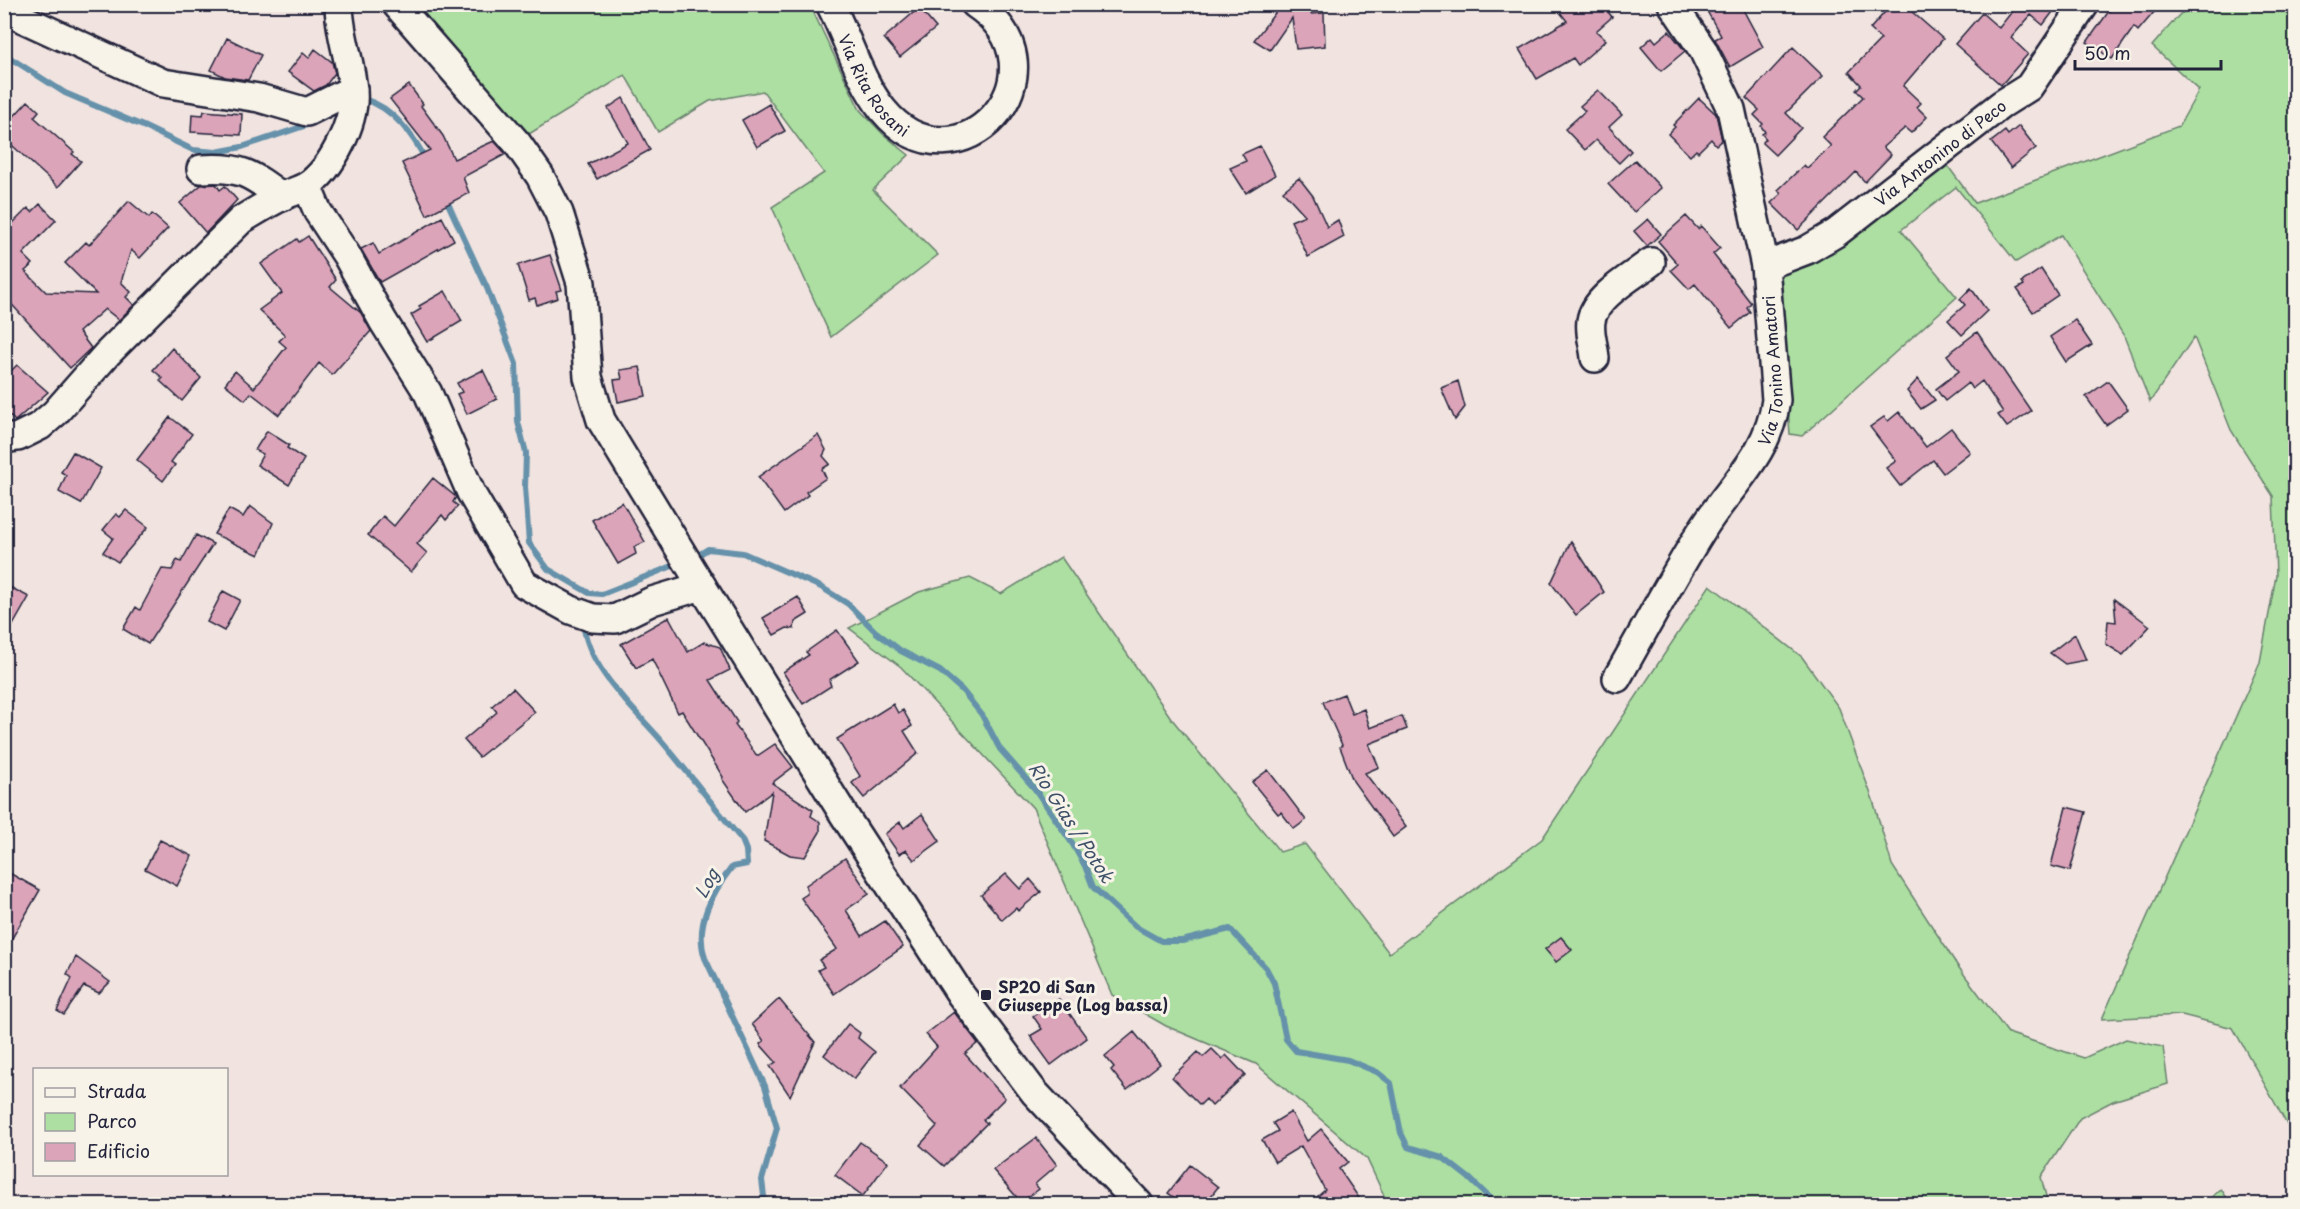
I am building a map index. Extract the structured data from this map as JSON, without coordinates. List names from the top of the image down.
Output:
{
  "streets": {
    "street": ["Via Rita Rosani", "Via Antonino di Peco", "Via Tonino Amatori"]
  },
  "crossings": [
    ["Via Antonino di Peco", "Via Tonino Amatori"]
  ],
  "water": ["Rio Gias / Potok", "Log"],
  "places": {
    "transit": ["SP20 di San Giuseppe (Log bassa)"]
  },
  "legend": ["Strada", "Parco", "Edificio"],
  "scale_bar": "50 m"
}
